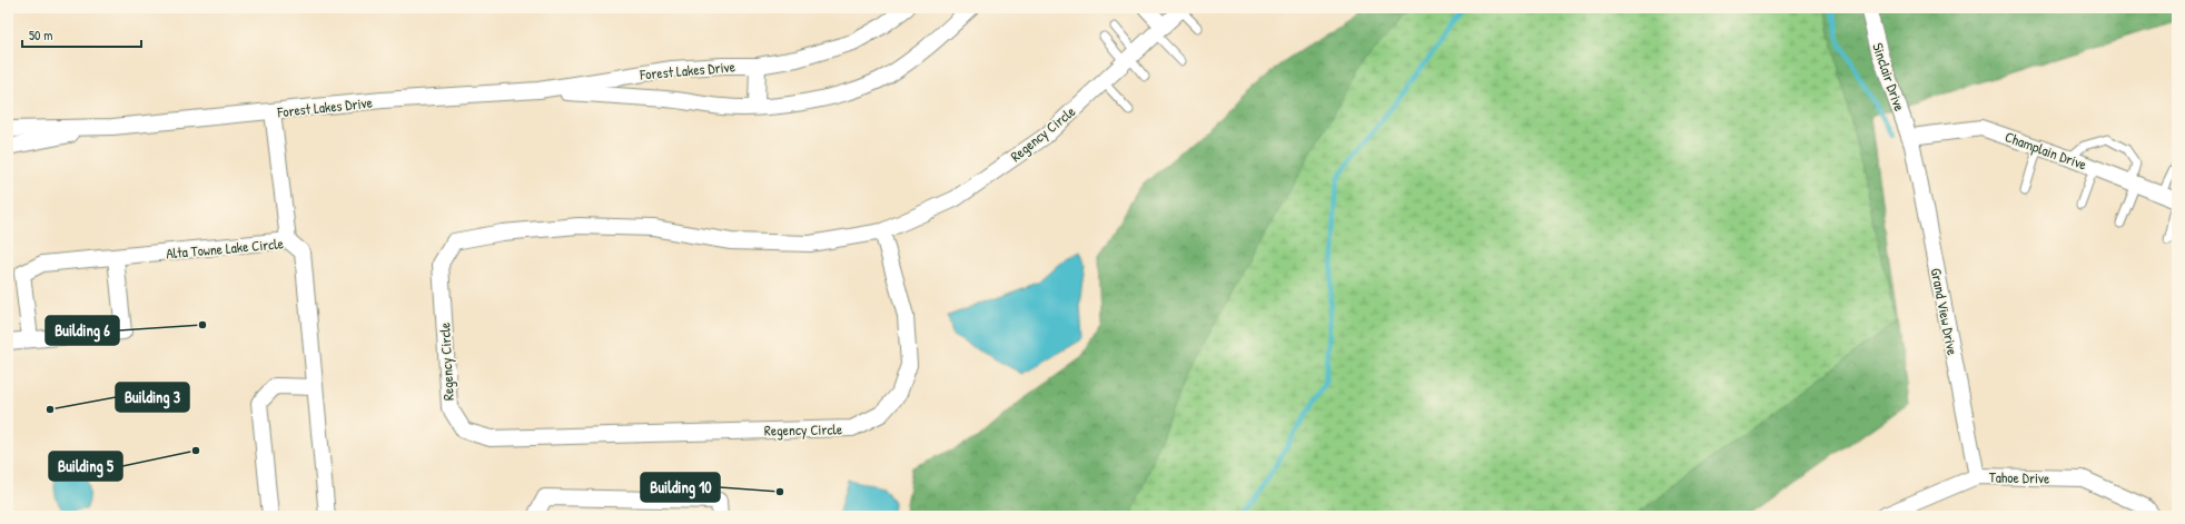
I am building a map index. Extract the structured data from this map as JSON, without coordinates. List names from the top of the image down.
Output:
{
  "streets": {
    "street": [
      "Forest Lakes Drive",
      "Sinclair Drive",
      "Regency Circle",
      "Champlain Drive",
      "Alta Towne Lake Circle",
      "Grand View Drive",
      "Tahoe Drive"
    ]
  },
  "crossings": [
    ["Sinclair Drive", "Champlain Drive"],
    ["Sinclair Drive", "Grand View Drive"],
    ["Champlain Drive", "Grand View Drive"],
    ["Grand View Drive", "Tahoe Drive"]
  ],
  "places": [
    "Building 6",
    "Building 3",
    "Building 5",
    "Building 10"
  ],
  "scale_bar": "50 m"
}
